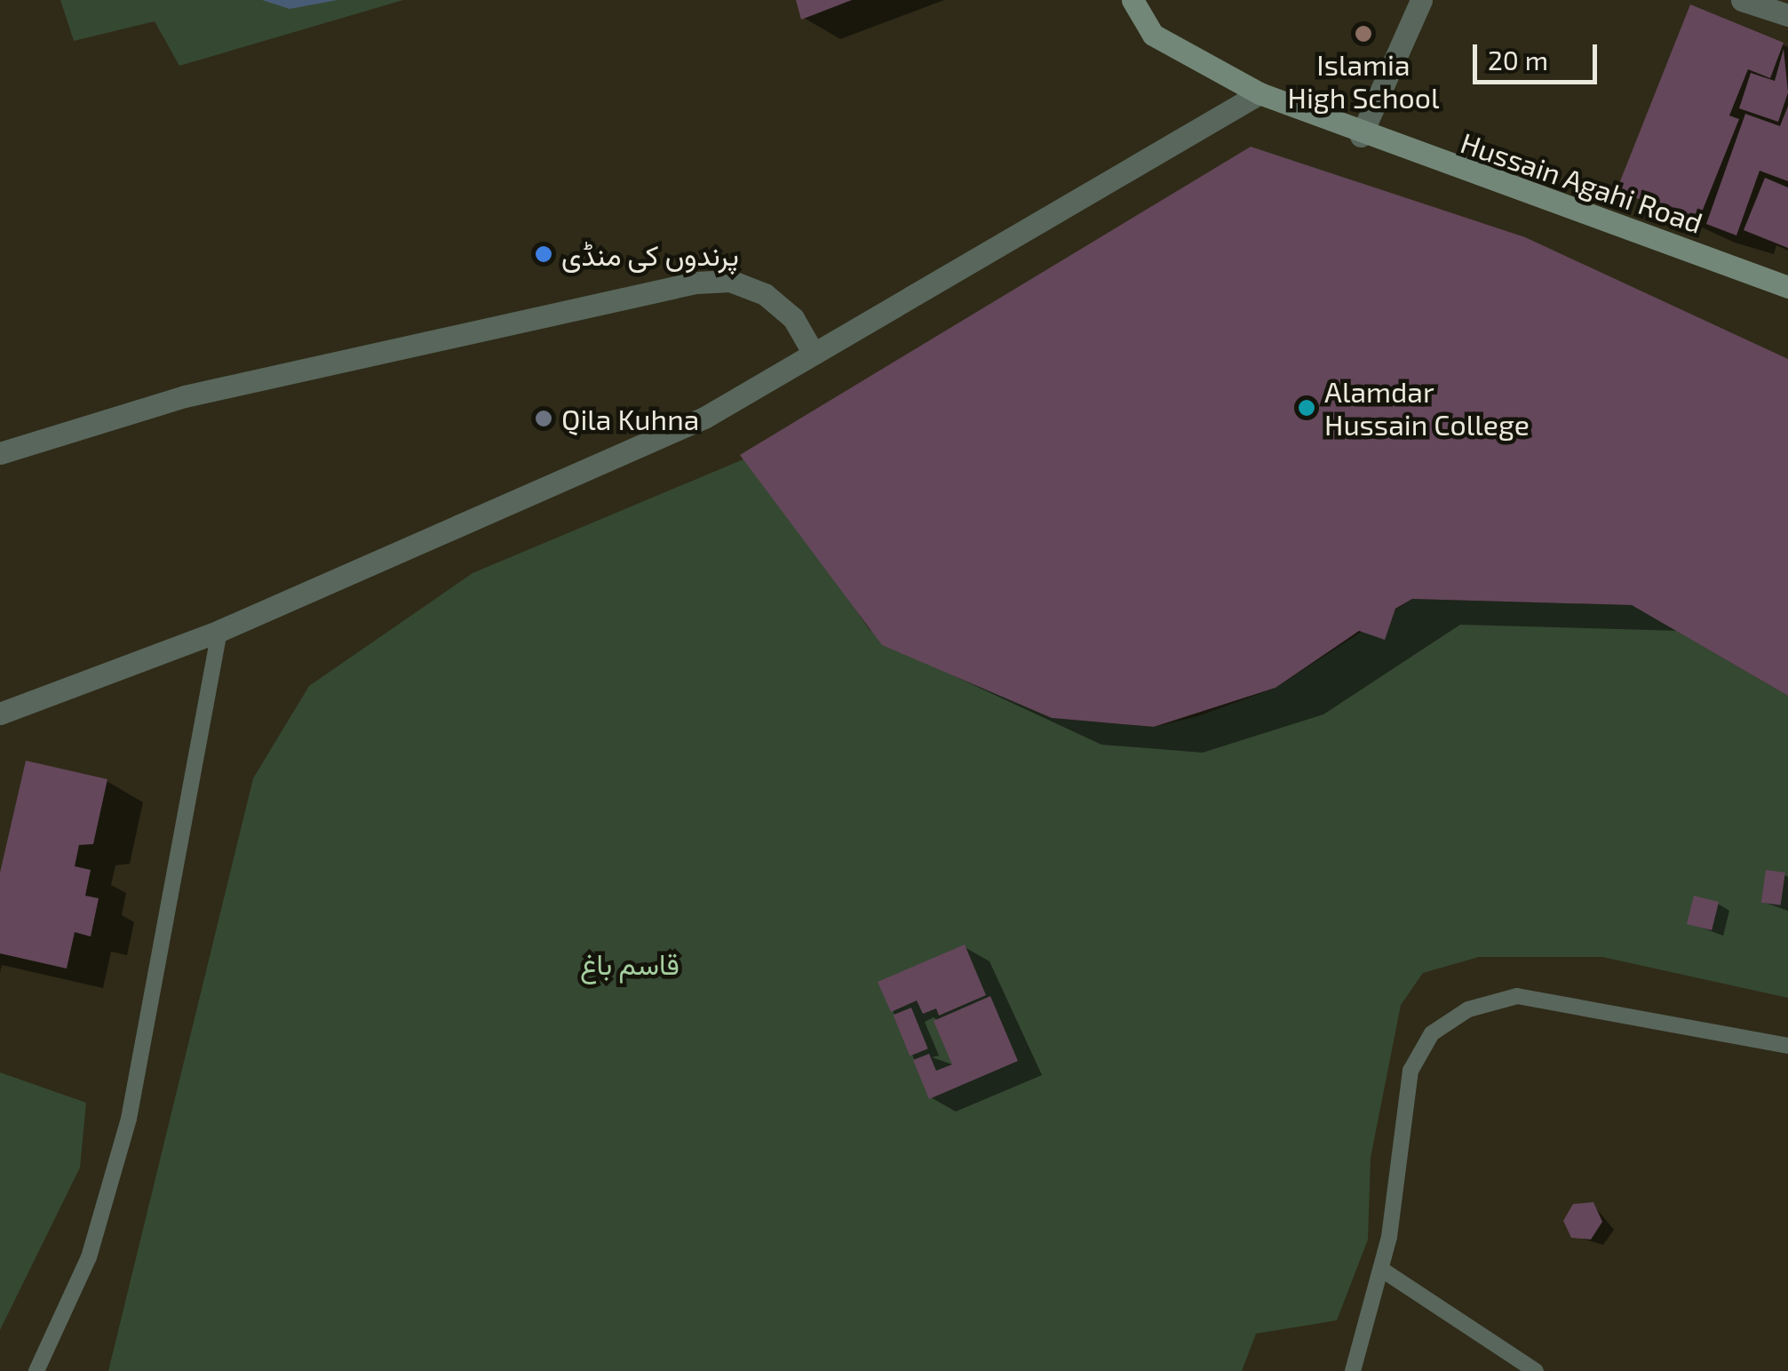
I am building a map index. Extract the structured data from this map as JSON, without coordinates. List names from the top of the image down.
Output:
{
  "streets": {
    "main road": ["Hussain Agahi Road"]
  },
  "parks": ["قاسم باغ"],
  "places": [
    "Islamia High School",
    "پرندوں کی منڈی",
    "Alamdar Hussain College",
    "Qila Kuhna"
  ],
  "scale_bar": "20 m"
}
